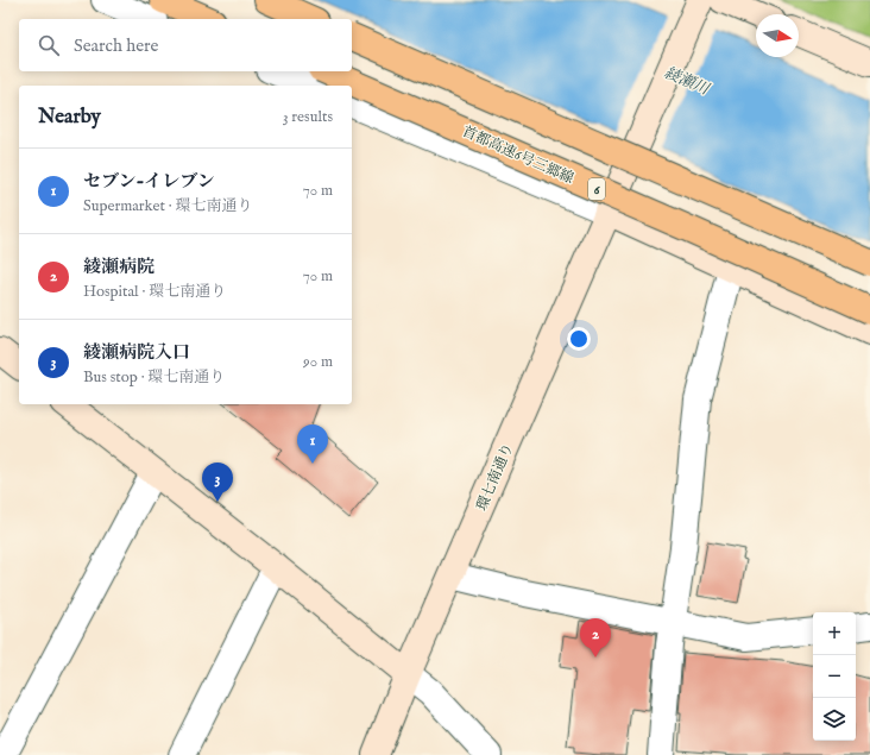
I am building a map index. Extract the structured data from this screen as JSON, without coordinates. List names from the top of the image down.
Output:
{
  "streets": {
    "highway": ["首都高速6号三郷線", "6"],
    "street": ["環七南通り"]
  },
  "water": ["綾瀬川"],
  "north": "right",
  "page": {
    "search": "Search here",
    "heading": ["Nearby", "3 results"],
    "list": [
      {
        "mark": "1",
        "name": "セブン-イレブン",
        "note": "Supermarket · 環七南通り",
        "value": "70 m"
      },
      {
        "mark": "2",
        "name": "綾瀬病院",
        "note": "Hospital · 環七南通り",
        "value": "70 m"
      },
      {
        "mark": "3",
        "name": "綾瀬病院入口",
        "note": "Bus stop · 環七南通り",
        "value": "90 m"
      }
    ],
    "pins": ["1", "3", "2"],
    "map_buttons": ["+", "−"]
  }
}
